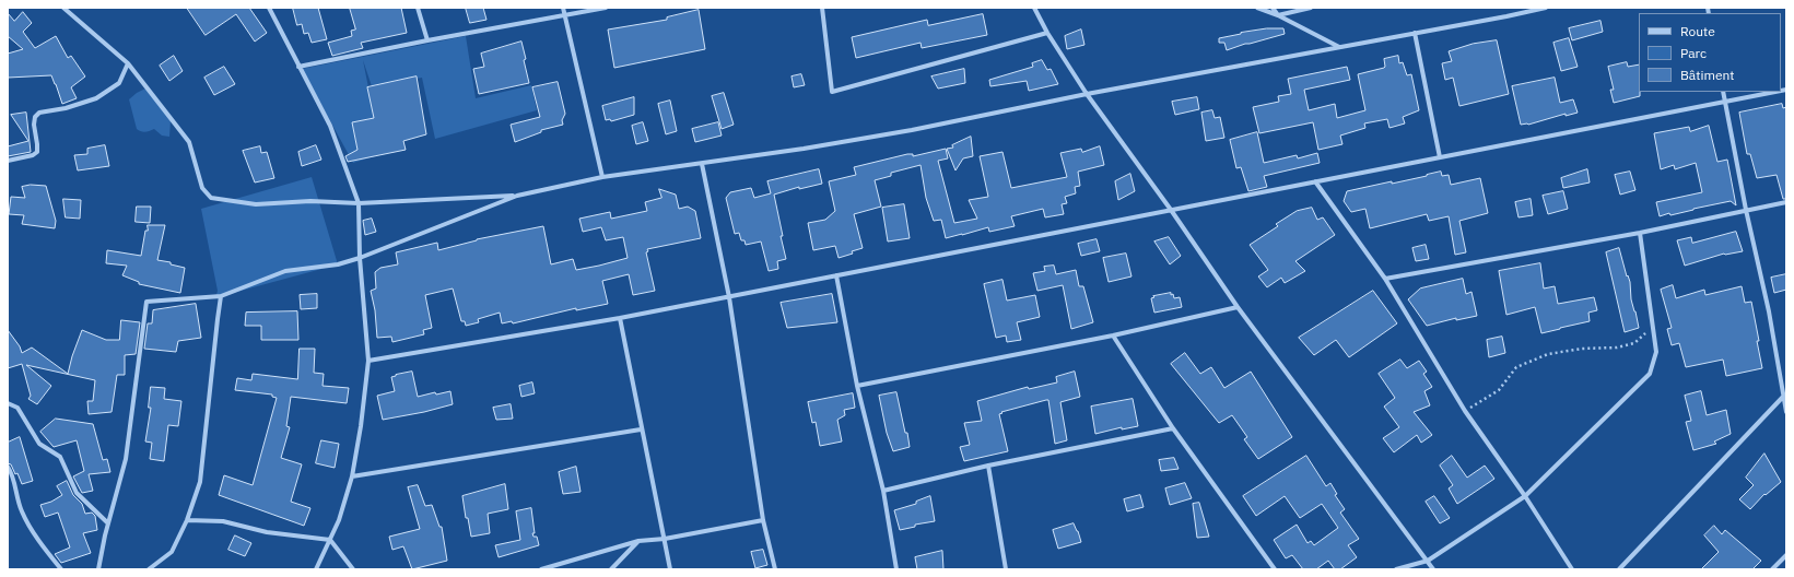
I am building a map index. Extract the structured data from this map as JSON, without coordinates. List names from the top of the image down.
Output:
{
  "legend": ["Route", "Parc", "Bâtiment"]
}
